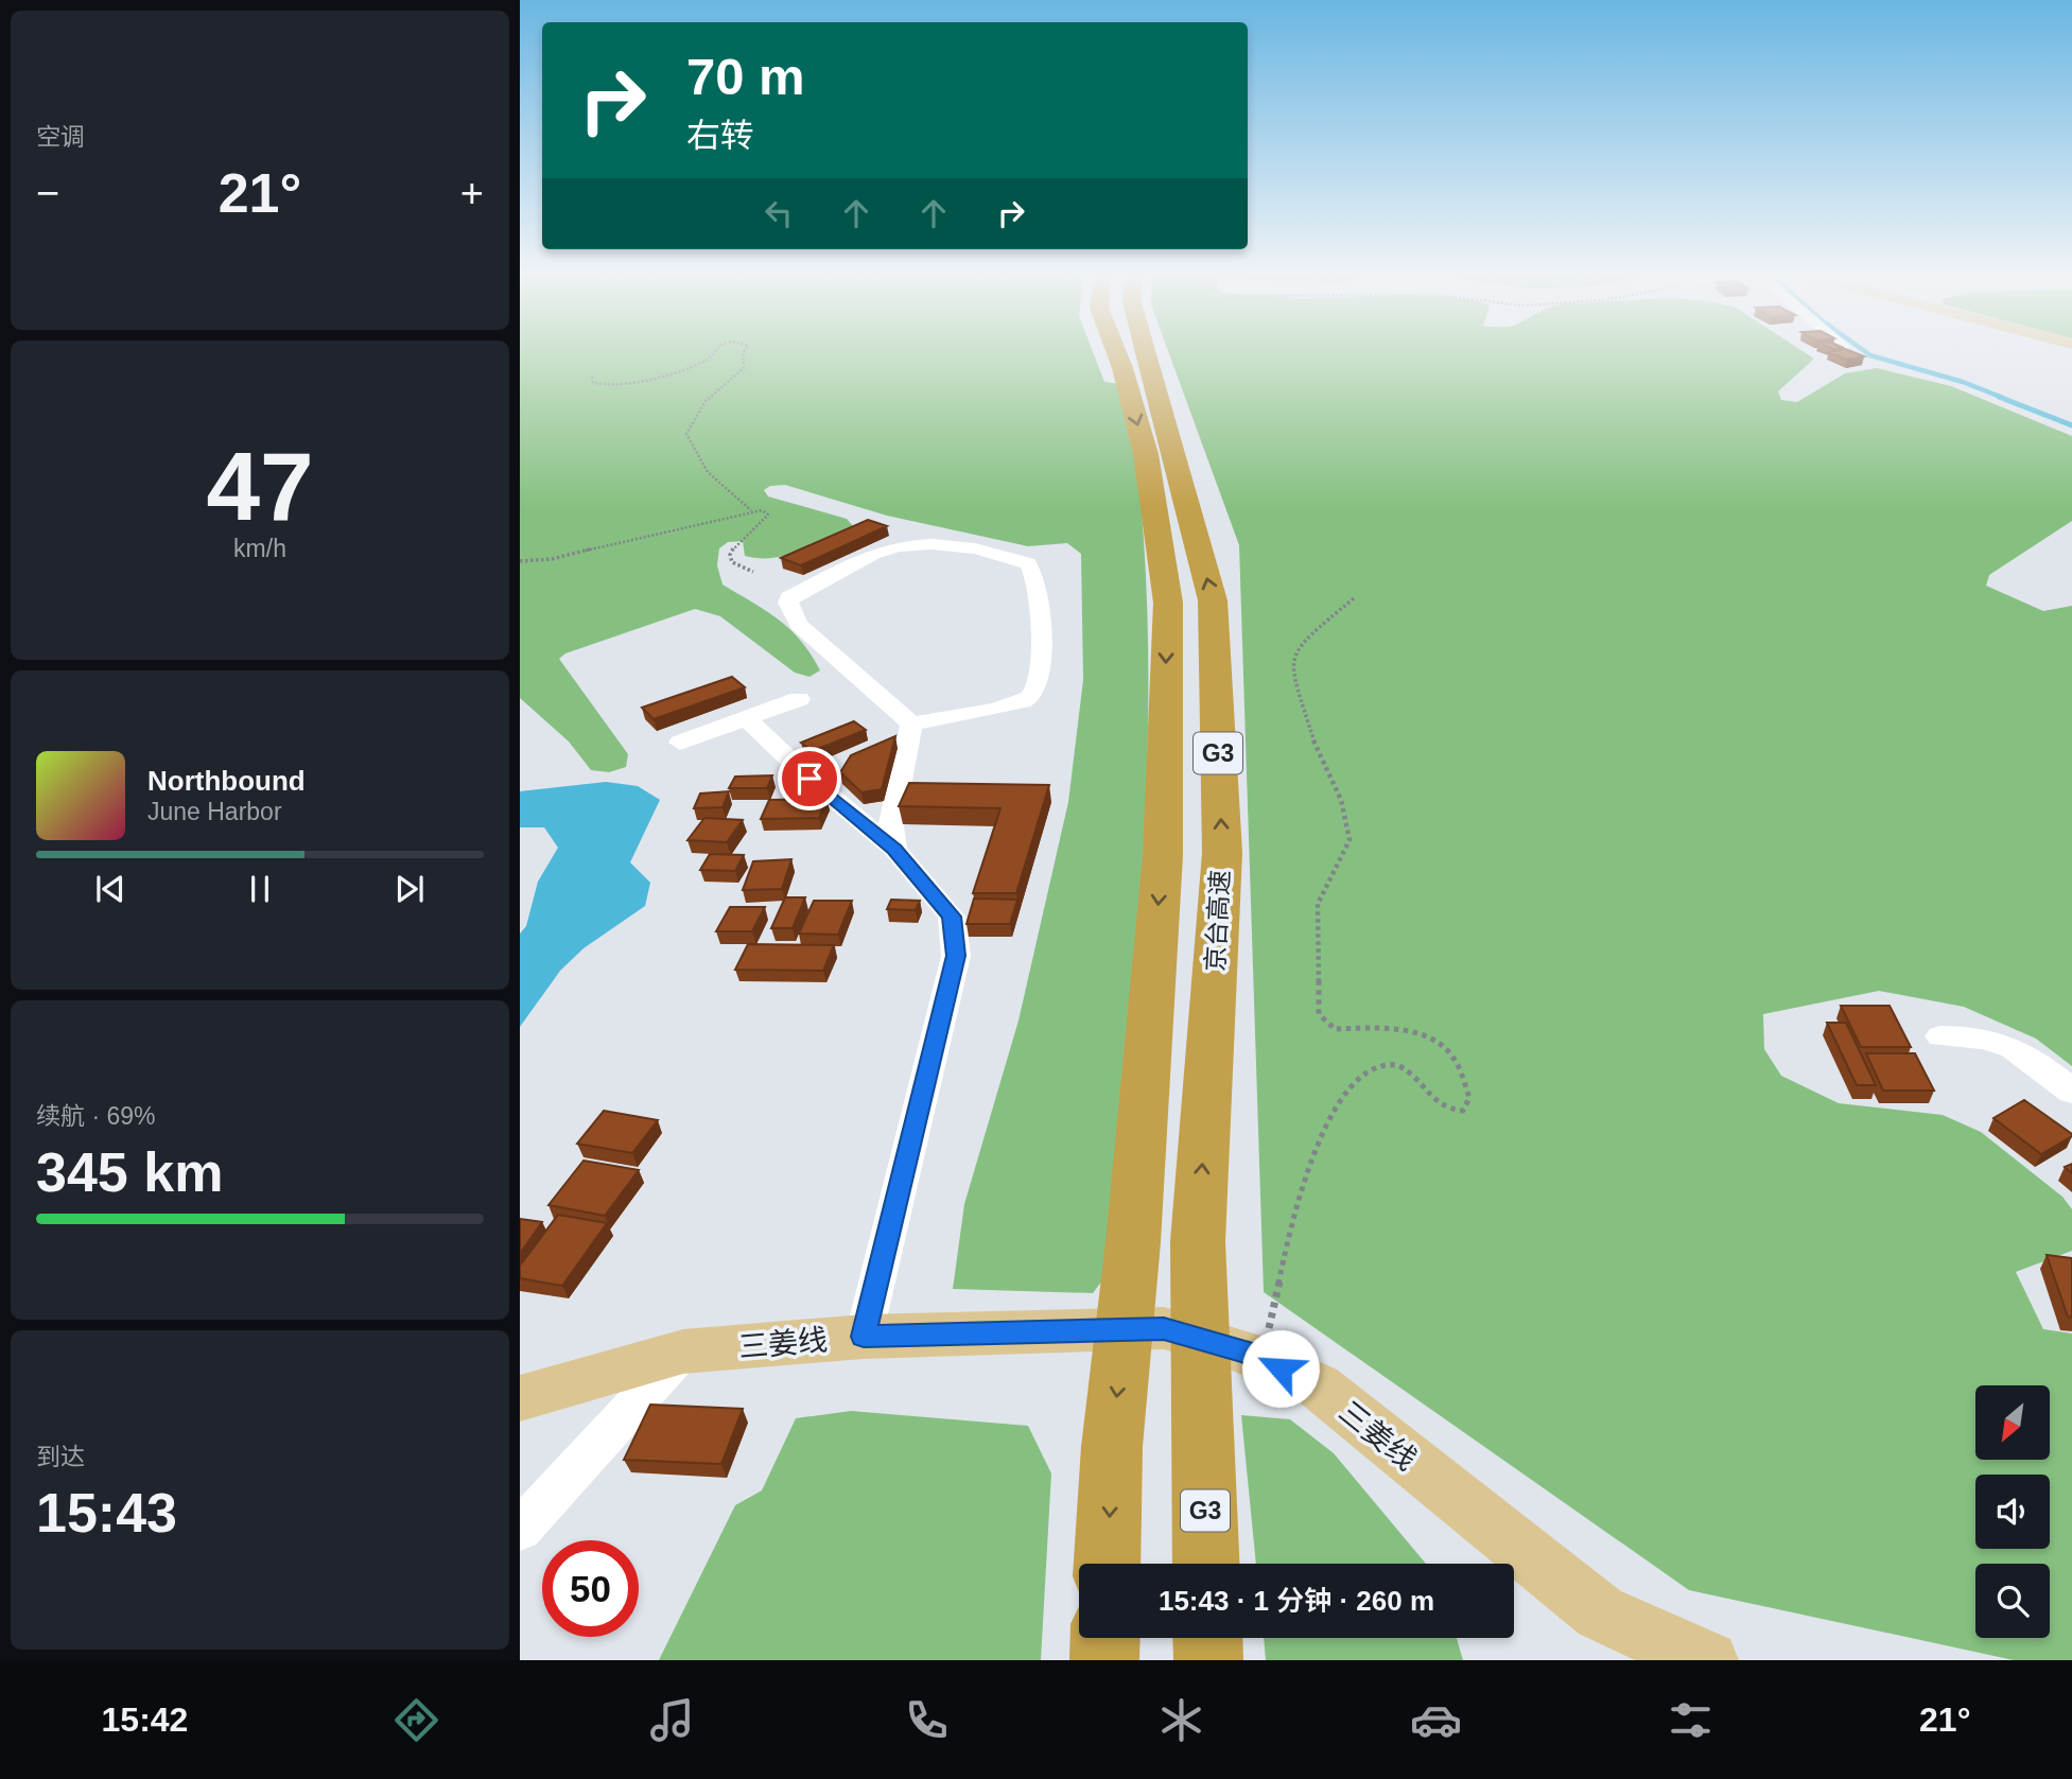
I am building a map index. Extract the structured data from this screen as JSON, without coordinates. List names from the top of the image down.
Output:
{
  "streets": {
    "highway": ["G3", "京台高速"],
    "main road": ["三姜线"]
  },
  "north": "bottom left",
  "page": {
    "tile": [
      "空调",
      ["47", "km/h"],
      ["续航 · 69%", "345 km"],
      ["到达", "15:43"]
    ],
    "turn": ["70 m", "右转"],
    "heat": ["−", "21°", "+"],
    "song": ["Northbound", "June Harbor"],
    "limit": "50",
    "trip": "15:43 · 1 分钟 · 260 m",
    "tabs": ["15:42", "21°"]
  }
}
